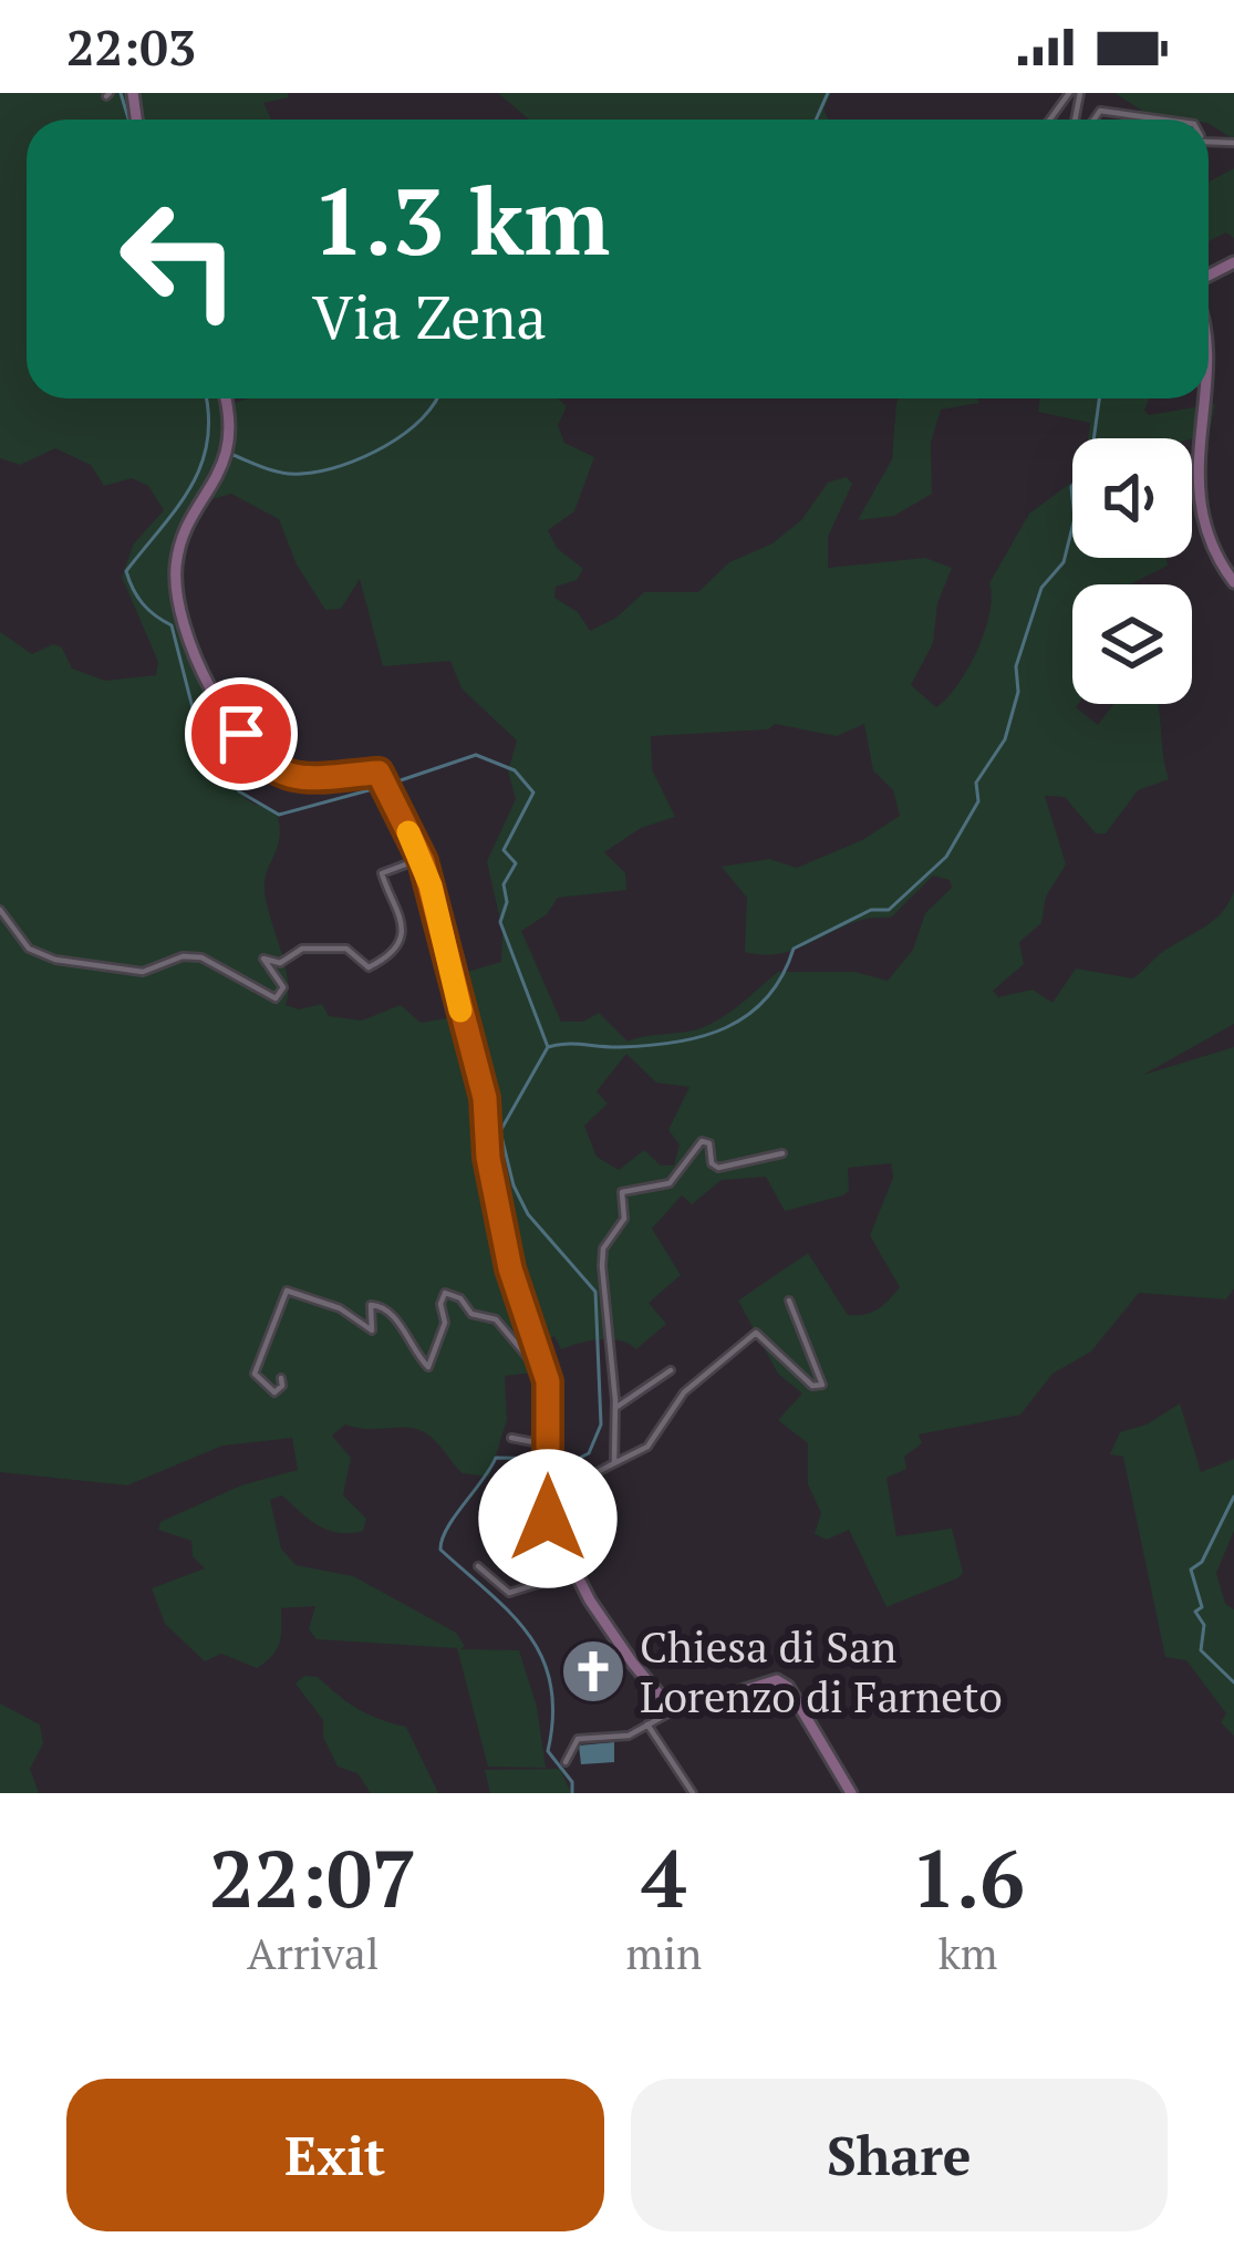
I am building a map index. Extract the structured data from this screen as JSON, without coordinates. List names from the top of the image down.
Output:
{
  "places": {
    "church": ["Chiesa di San Lorenzo di Farneto"]
  },
  "page": {
    "status": "22:03",
    "turn": ["1.3 km", "Via Zena"],
    "eta": [
      "22:07",
      "Arrival",
      "4",
      "min",
      "1.6",
      "km"
    ],
    "buttons": ["Exit", "Share"]
  }
}
